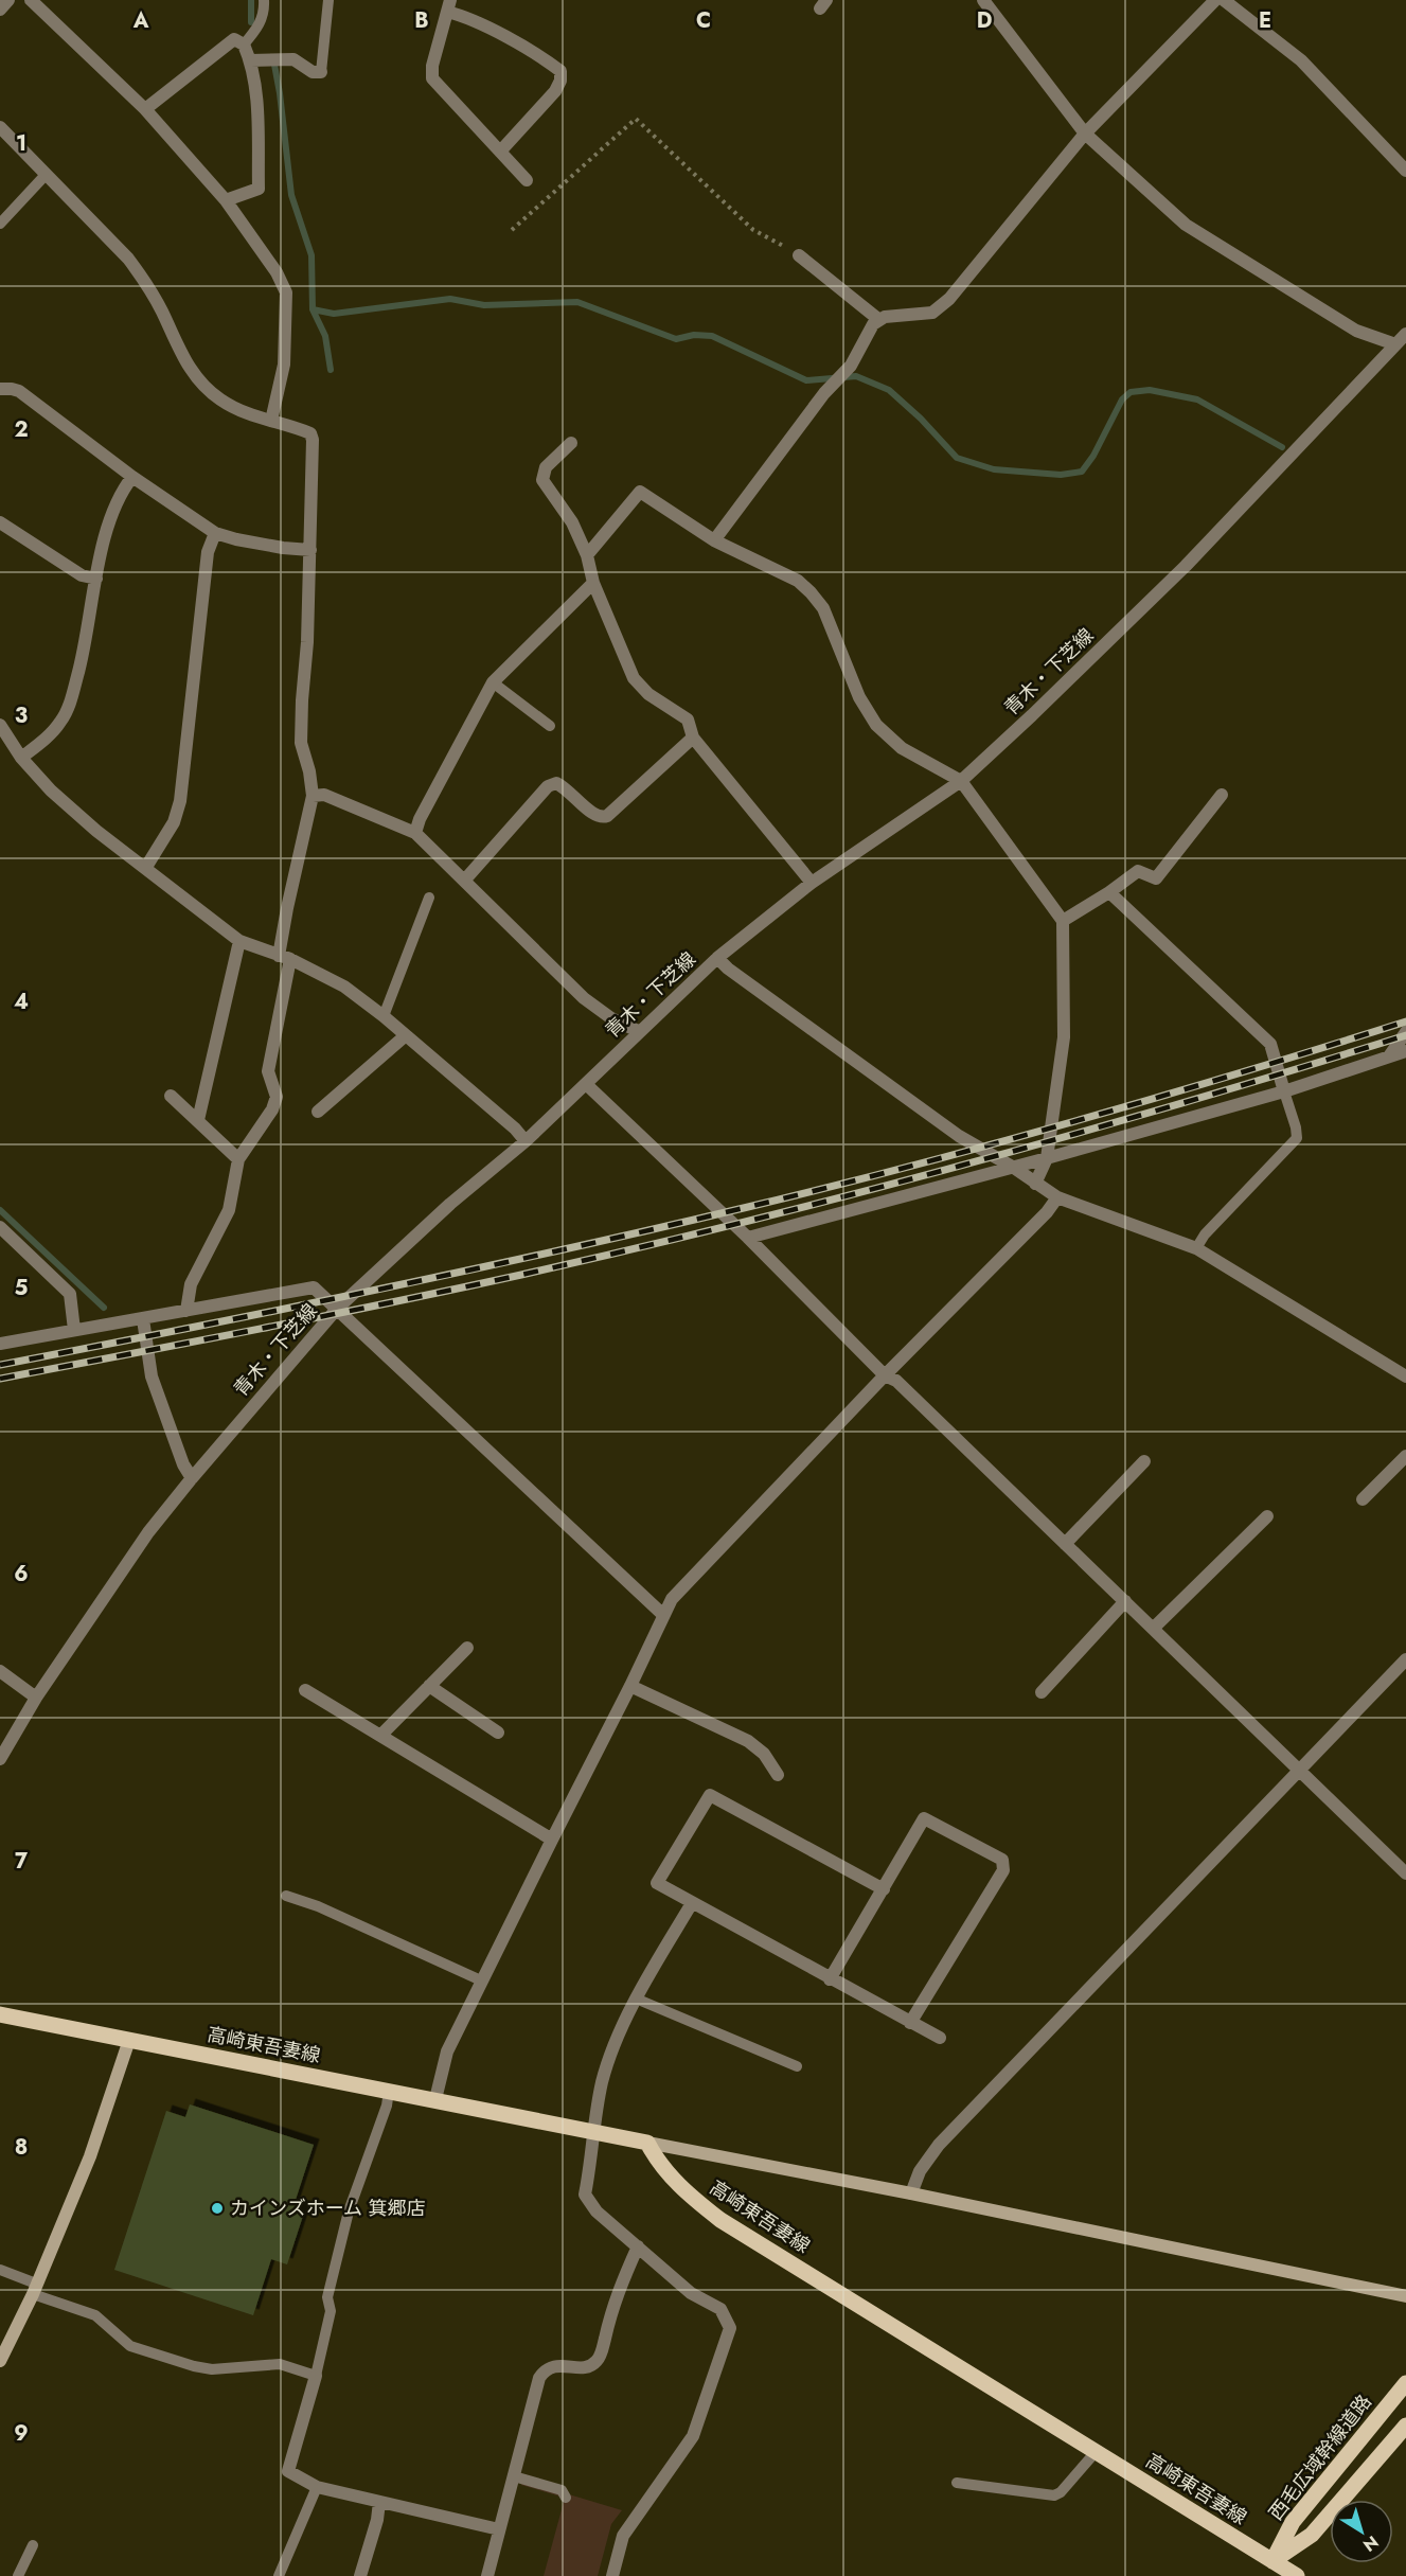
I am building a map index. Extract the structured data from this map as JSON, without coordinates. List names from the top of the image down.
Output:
{
  "streets": {
    "main road": ["高崎東吾妻線", "西毛広域幹線道路"],
    "street": ["青木・下芝線"]
  },
  "crossings": [
    ["高崎東吾妻線", "西毛広域幹線道路"]
  ],
  "places": ["カインズホーム 箕郷店"],
  "north": "bottom right",
  "grid": {
    "columns": [
      "A",
      "B",
      "C",
      "D",
      "E"
    ],
    "rows": [
      "1",
      "2",
      "3",
      "4",
      "5",
      "6",
      "7",
      "8",
      "9"
    ]
  }
}
